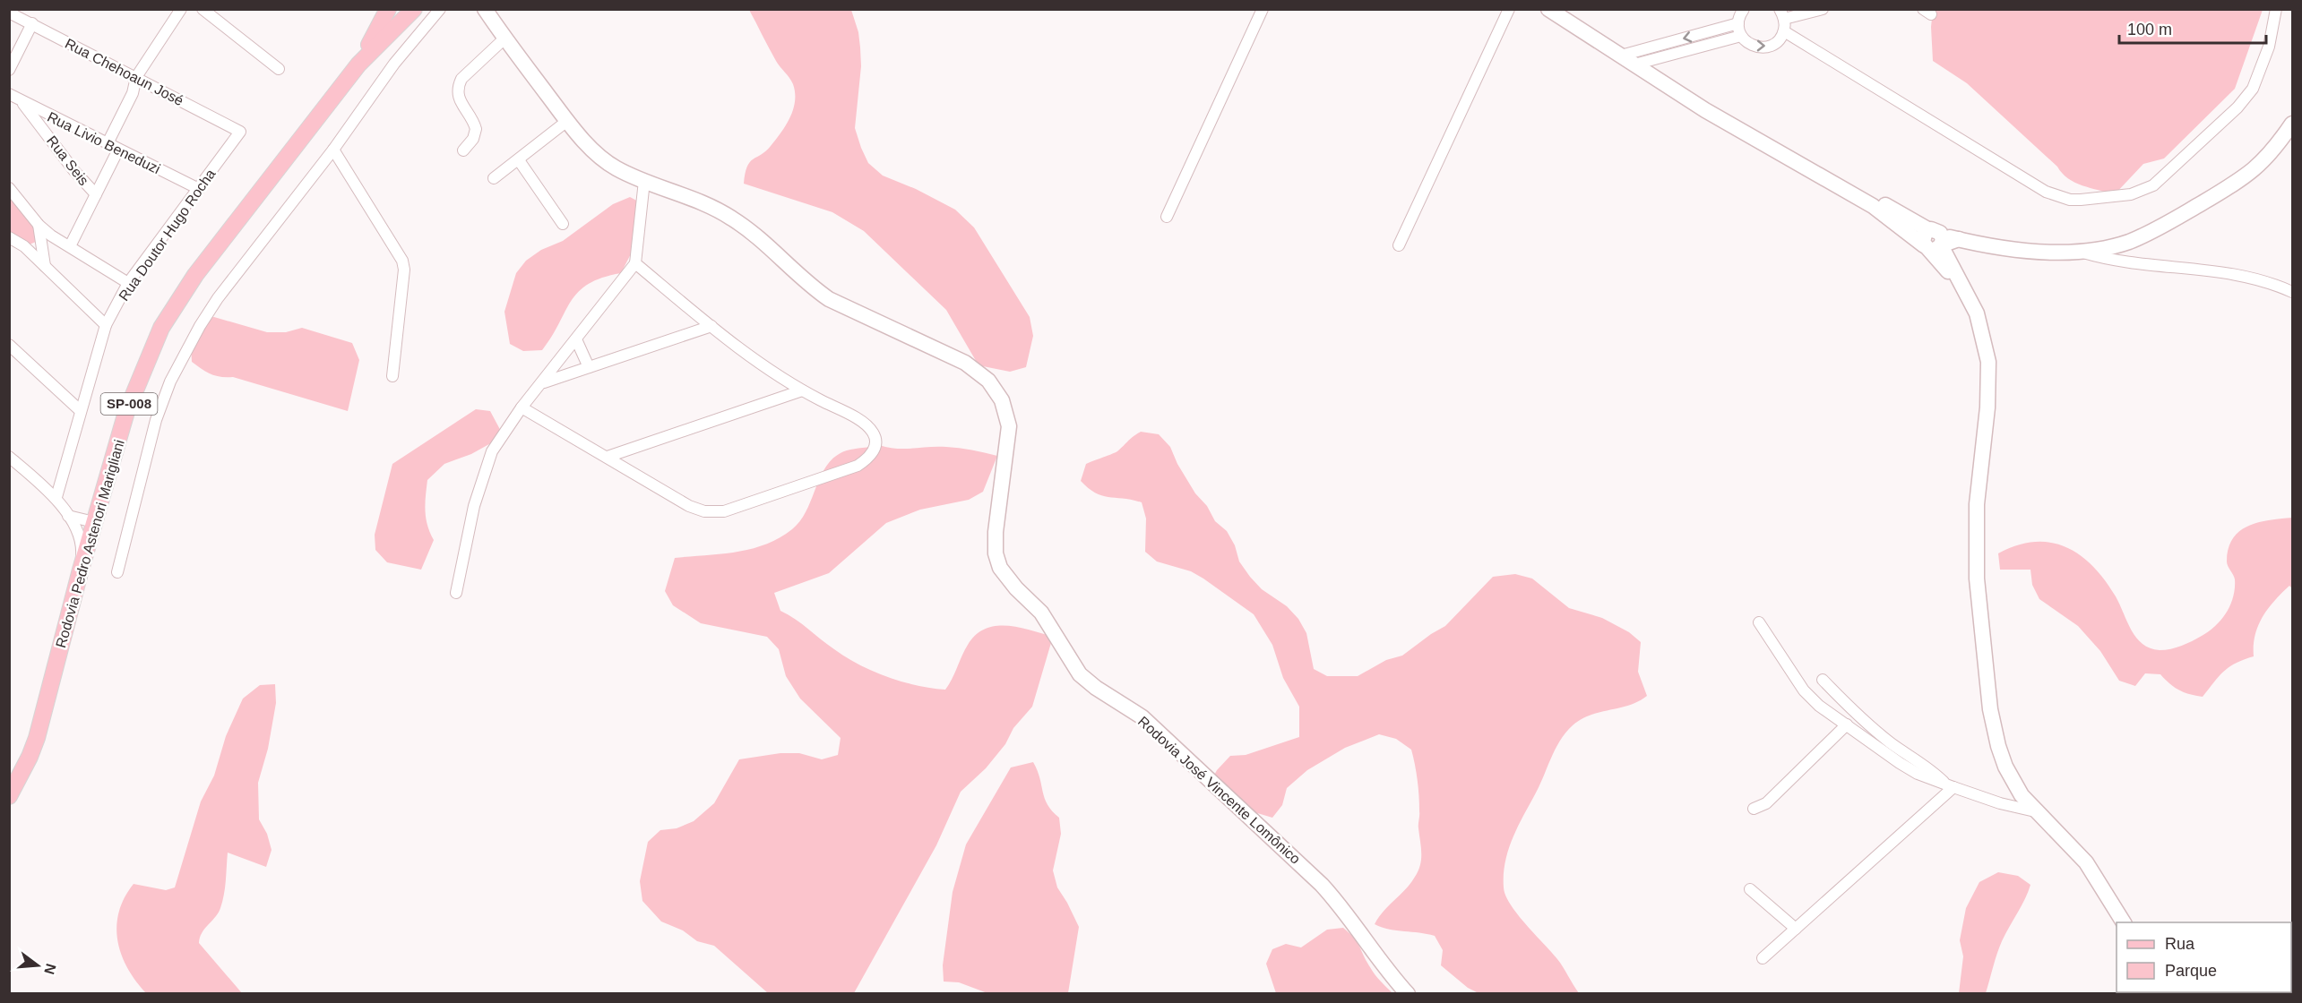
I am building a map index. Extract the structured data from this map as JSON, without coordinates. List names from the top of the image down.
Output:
{
  "streets": {
    "main road": ["SP-008", "Rodovia Pedro Astenori Marigliani"],
    "street": [
      "Rua Chehoaun José",
      "Rua Livio Beneduzi",
      "Rua Seis",
      "Rua Doutor Hugo Rocha",
      "Rodovia José Vincente Lomônico"
    ]
  },
  "crossings": [
    ["Rua Chehoaun José", "Rua Doutor Hugo Rocha"],
    ["Rua Livio Beneduzi", "Rua Seis"],
    ["Rua Livio Beneduzi", "Rua Doutor Hugo Rocha"]
  ],
  "legend": ["Rua", "Parque"],
  "scale_bar": "100 m",
  "north": "right"
}
